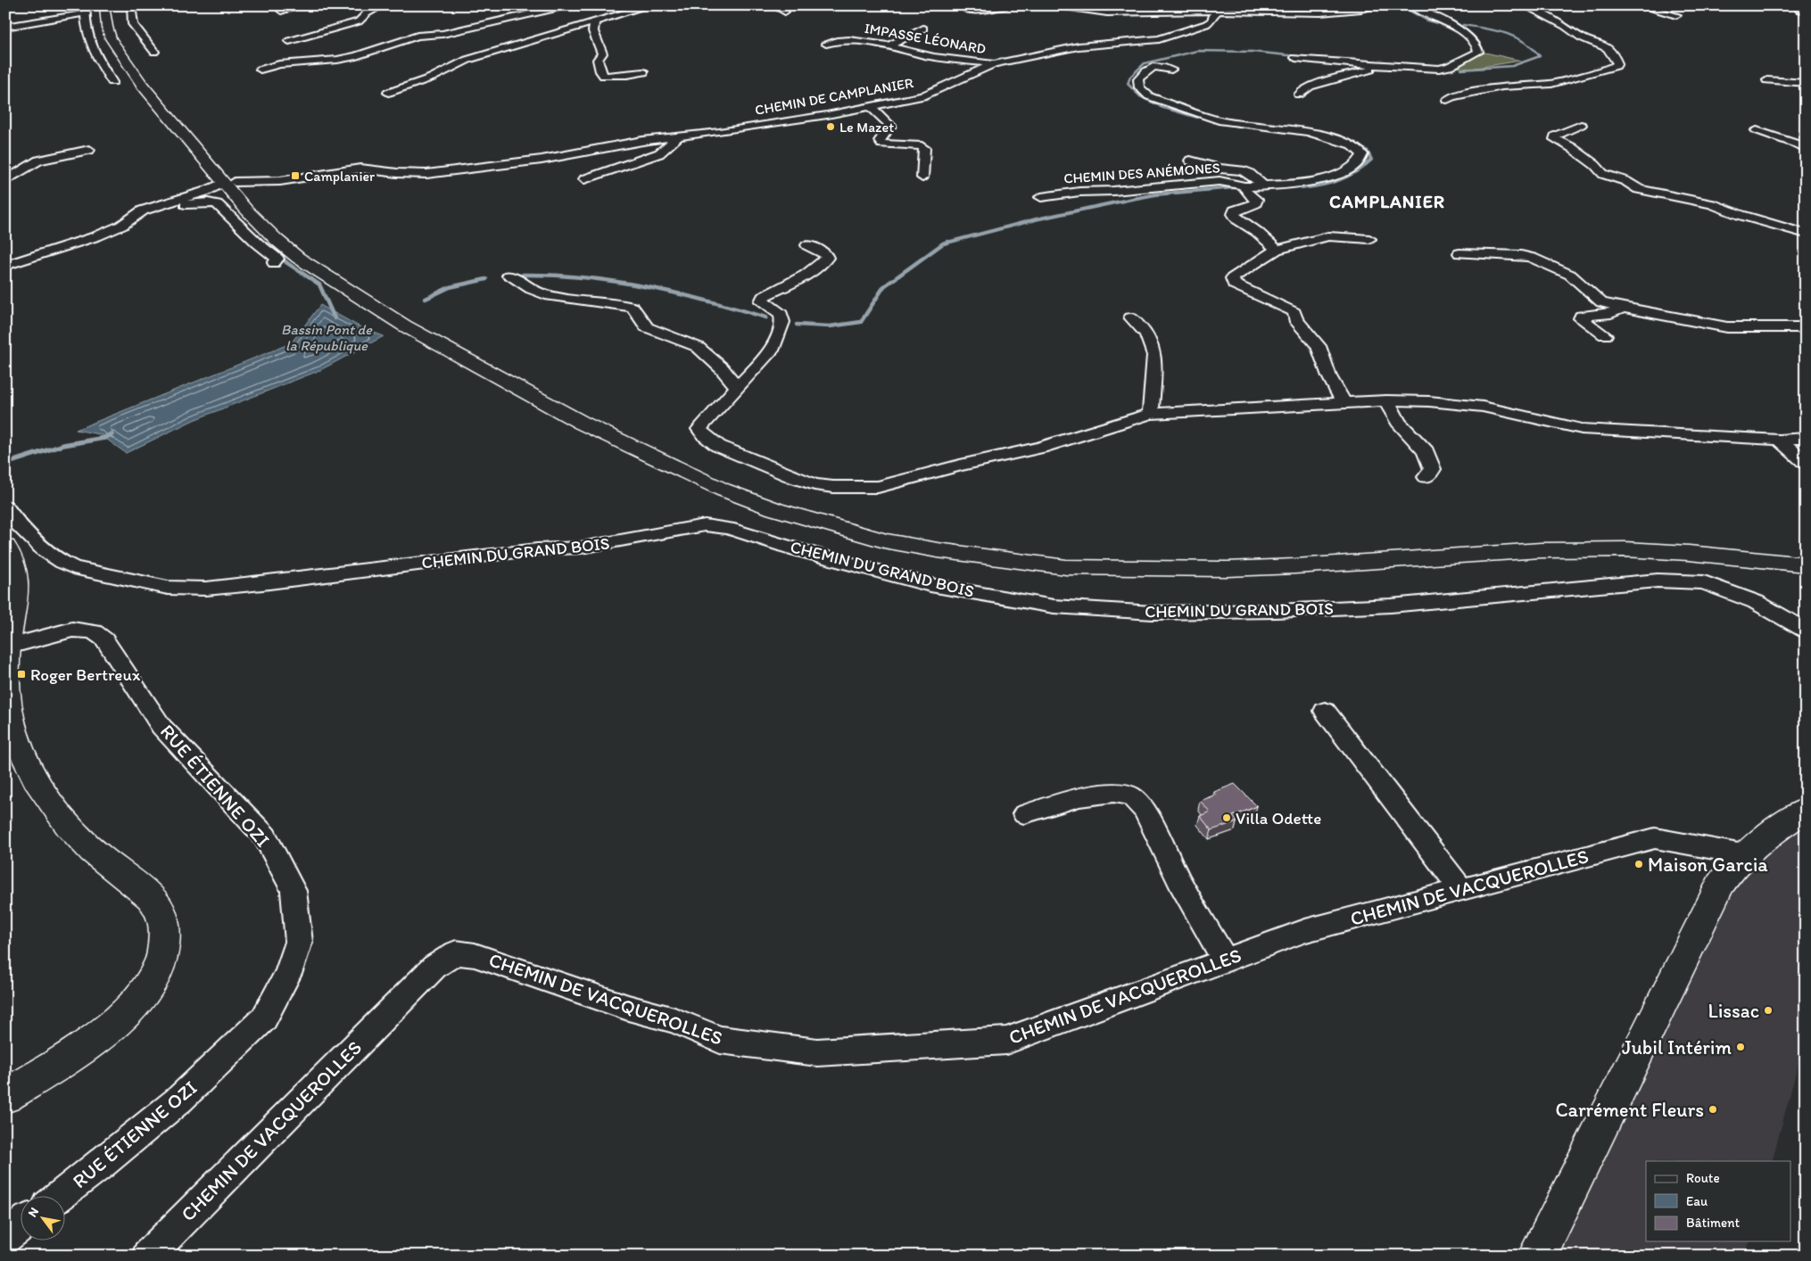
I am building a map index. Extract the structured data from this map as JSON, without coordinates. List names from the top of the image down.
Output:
{
  "streets": {
    "street": [
      "IMPASSE LÉONARD",
      "CHEMIN DE CAMPLANIER",
      "CHEMIN DES ANÉMONES",
      "CHEMIN DU GRAND BOIS",
      "RUE ÉTIENNE OZI",
      "CHEMIN DE VACQUEROLLES"
    ]
  },
  "crossings": [
    ["IMPASSE LÉONARD", "CHEMIN DE CAMPLANIER"]
  ],
  "districts": ["CAMPLANIER"],
  "water": ["Bassin Pont de la République"],
  "places": {
    "other": [
      "Le Mazet",
      "Villa Odette",
      "Maison Garcia",
      "Lissac",
      "Jubil Intérim",
      "Carrément Fleurs"
    ],
    "transit": ["Camplanier", "Roger Bertreux"]
  },
  "legend": ["Route", "Eau", "Bâtiment"],
  "north": "top left"
}
